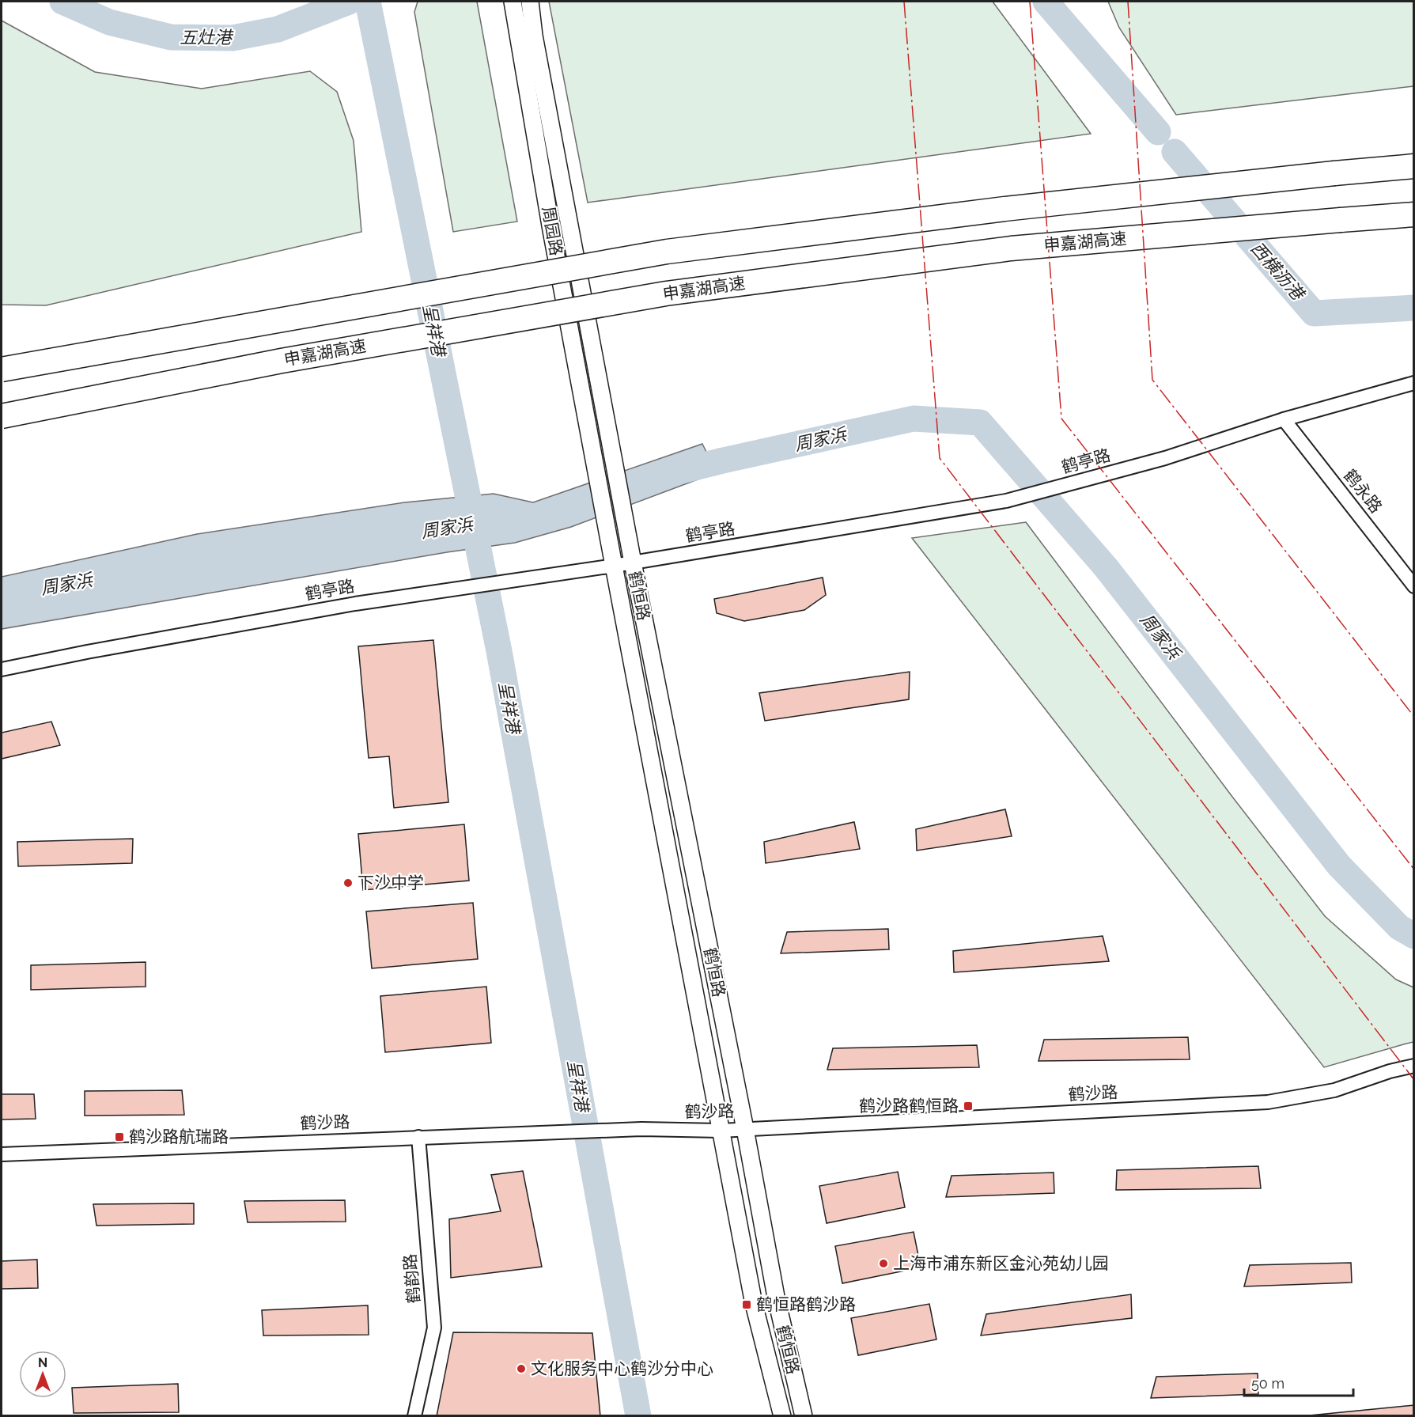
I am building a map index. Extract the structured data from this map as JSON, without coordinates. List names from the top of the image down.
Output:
{
  "streets": {
    "highway": ["申嘉湖高速"],
    "street": [
      "周园路",
      "鹤亭路",
      "鹤永路",
      "鹤恒路",
      "鹤沙路",
      "鹤韵路"
    ]
  },
  "crossings": [
    ["周园路", "鹤恒路"],
    ["鹤亭路", "鹤永路"],
    ["鹤亭路", "鹤恒路"],
    ["鹤恒路", "鹤沙路"],
    ["鹤沙路", "鹤韵路"]
  ],
  "water": [
    "五灶港",
    "西横沥港",
    "呈祥港",
    "周家浜"
  ],
  "places": {
    "other": ["下沙中学", "上海市浦东新区金沁苑幼儿园", "文化服务中心鹤沙分中心"],
    "transit": ["鹤沙路鹤恒路", "鹤沙路航瑞路", "鹤恒路鹤沙路"]
  },
  "scale_bar": "50 m",
  "north": "top"
}
